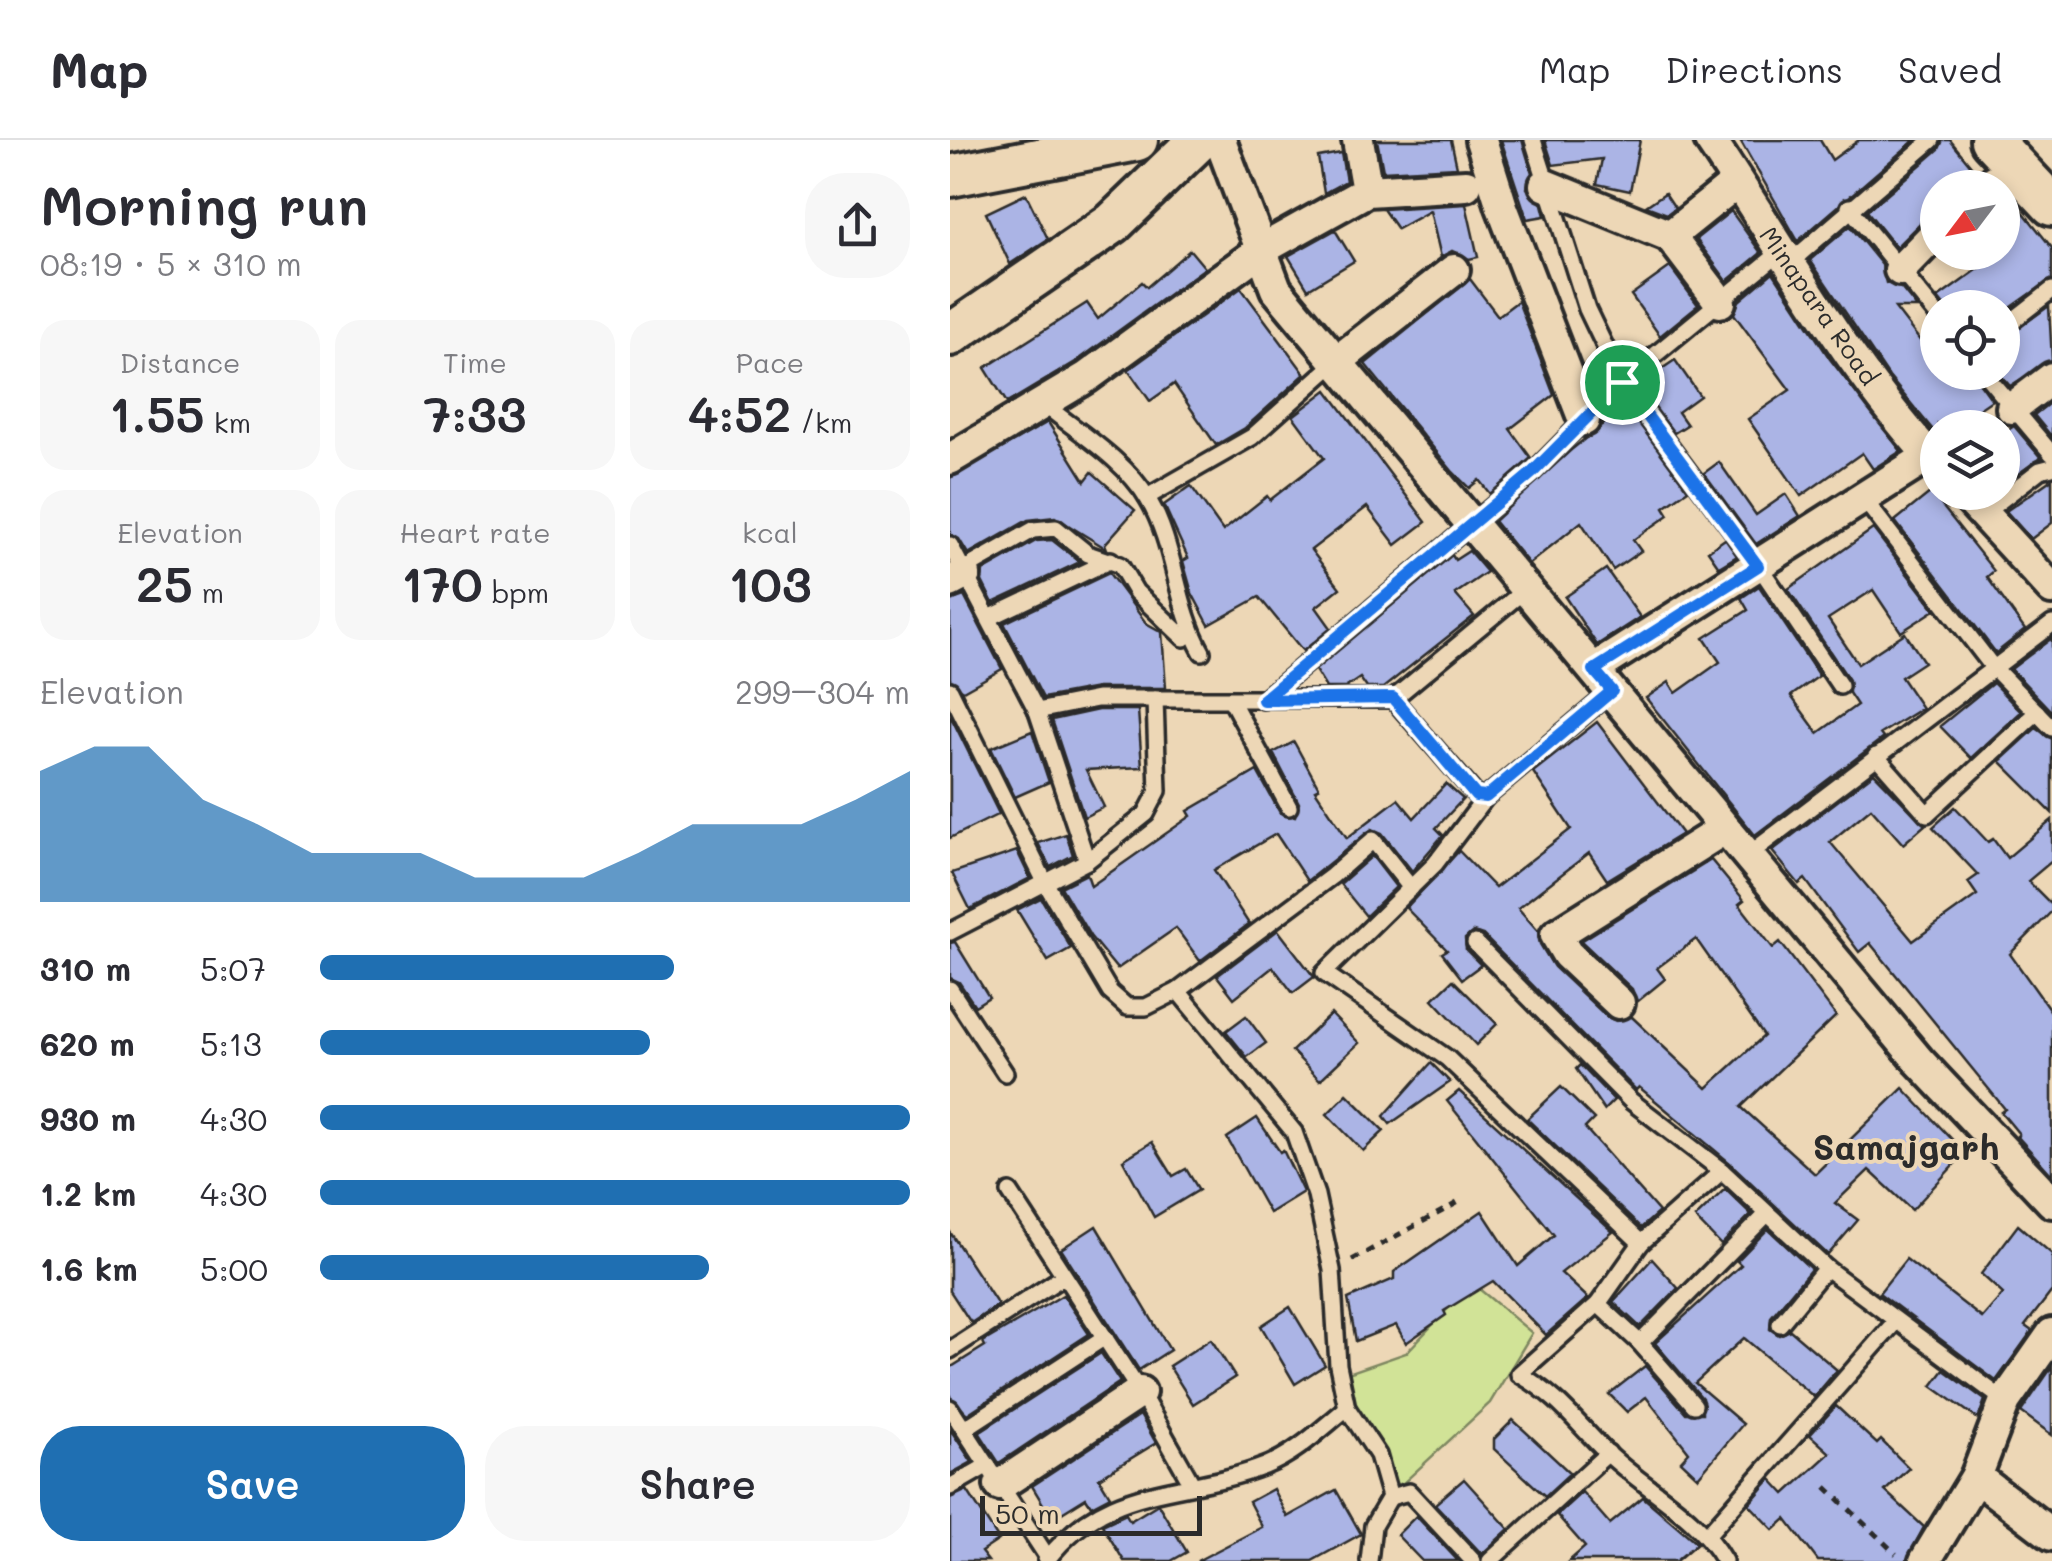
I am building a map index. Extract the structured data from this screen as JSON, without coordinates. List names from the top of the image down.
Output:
{
  "streets": {
    "street": ["Minapara Road"]
  },
  "districts": ["Samajgarh"],
  "scale_bar": "50 m",
  "north": "bottom left",
  "page": {
    "header": "Map",
    "nav": ["Map", "Directions", "Saved"],
    "heading": ["Morning run", "08:19 · 5 × 310 m"],
    "stats": [
      ["Distance", "1.55 km"],
      ["Time", "7:33"],
      ["Pace", "4:52 /km"],
      ["Elevation", "25 m"],
      ["Heart rate", "170 bpm"],
      ["kcal", "103"]
    ],
    "chart": ["Elevation", "299–304 m"],
    "list": [
      {
        "name": "310 m",
        "note": "5:07"
      },
      {
        "name": "620 m",
        "note": "5:13"
      },
      {
        "name": "930 m",
        "note": "4:30"
      },
      {
        "name": "1.2 km",
        "note": "4:30"
      },
      {
        "name": "1.6 km",
        "note": "5:00"
      }
    ],
    "buttons": ["Save", "Share"],
    "scale": "50 m"
  }
}
